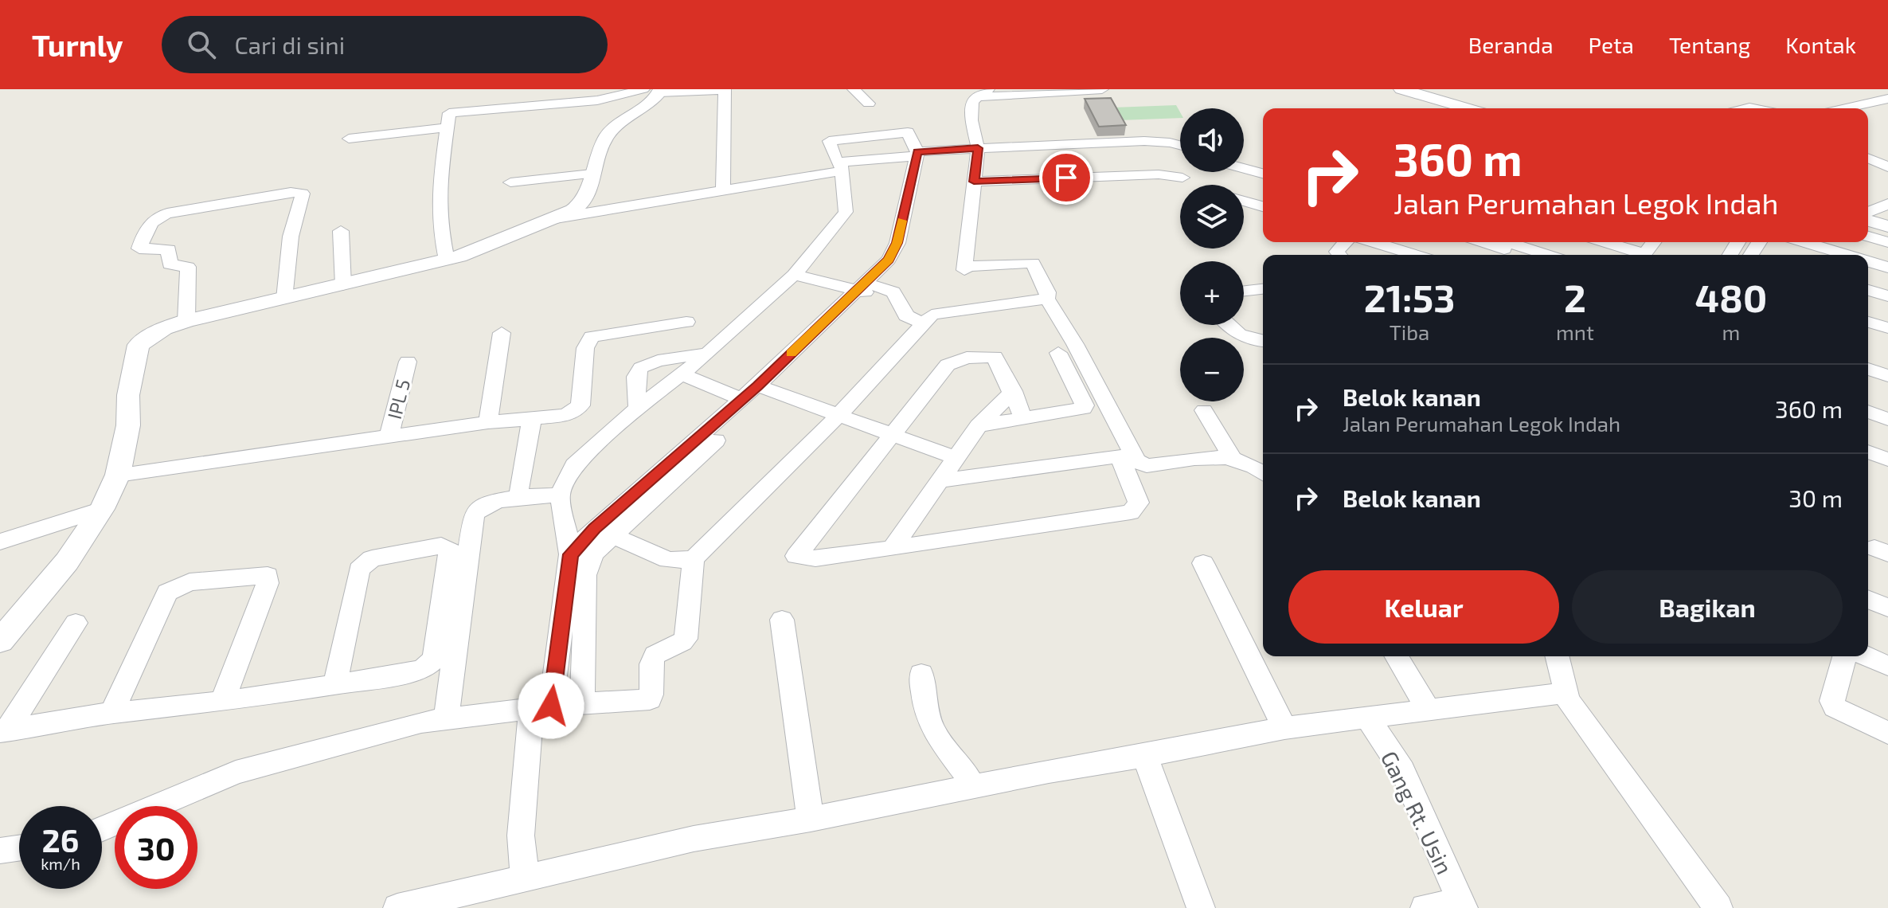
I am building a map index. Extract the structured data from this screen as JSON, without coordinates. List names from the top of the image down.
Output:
{
  "streets": {
    "street": ["IPL 5", "Gang Rt. Usin"]
  },
  "page": {
    "header": "Turnly",
    "search": "Cari di sini",
    "nav": [
      "Beranda",
      "Peta",
      "Tentang",
      "Kontak"
    ],
    "map_buttons": ["+", "−"],
    "turn": ["360 m", "Jalan Perumahan Legok Indah"],
    "eta": [
      "21:53",
      "Tiba",
      "2",
      "mnt",
      "480",
      "m"
    ],
    "list": [
      {
        "name": "Belok kanan",
        "note": "Jalan Perumahan Legok Indah",
        "value": "360 m"
      },
      {
        "name": "Belok kanan",
        "value": "30 m"
      }
    ],
    "buttons": ["Keluar", "Bagikan"],
    "speed": "26 km/h",
    "limit": "30"
  }
}
